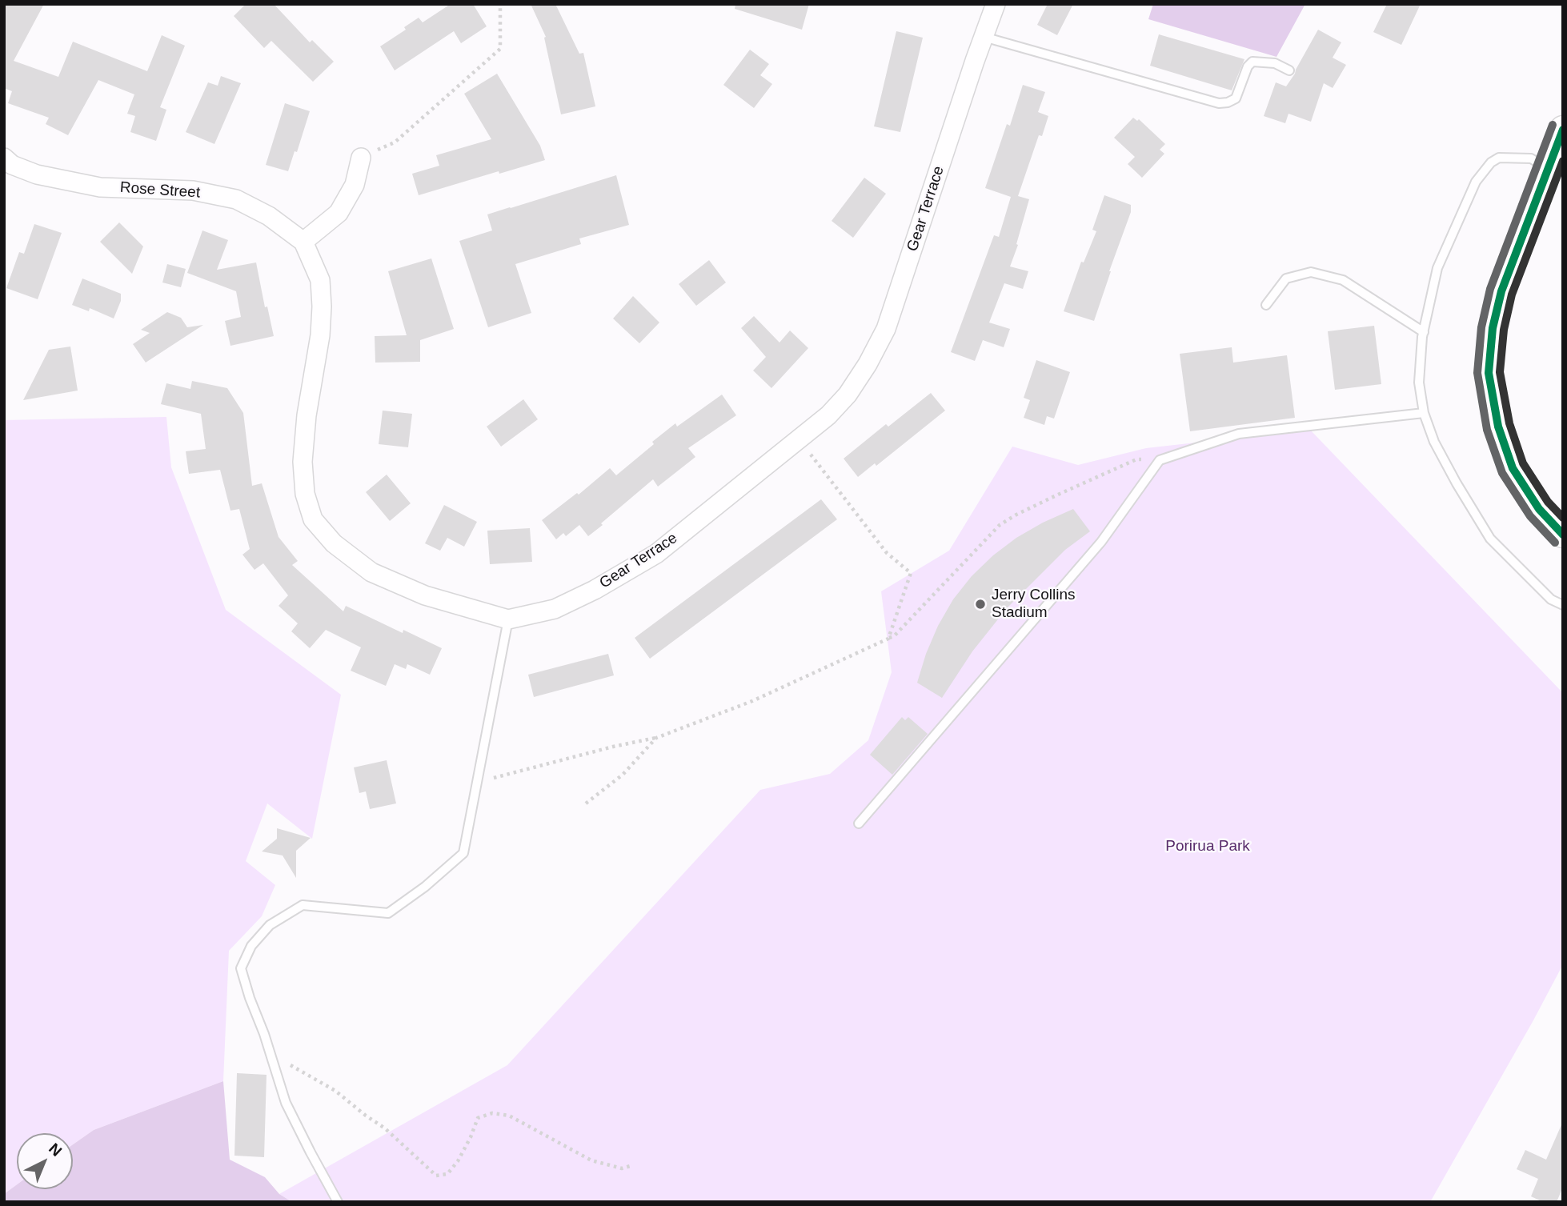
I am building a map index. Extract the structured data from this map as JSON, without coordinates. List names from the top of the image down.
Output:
{
  "streets": {
    "street": ["Rose Street", "Gear Terrace"]
  },
  "crossings": [
    ["Rose Street", "Gear Terrace"]
  ],
  "parks": ["Porirua Park"],
  "places": ["Jerry Collins Stadium"],
  "north": "top right"
}
